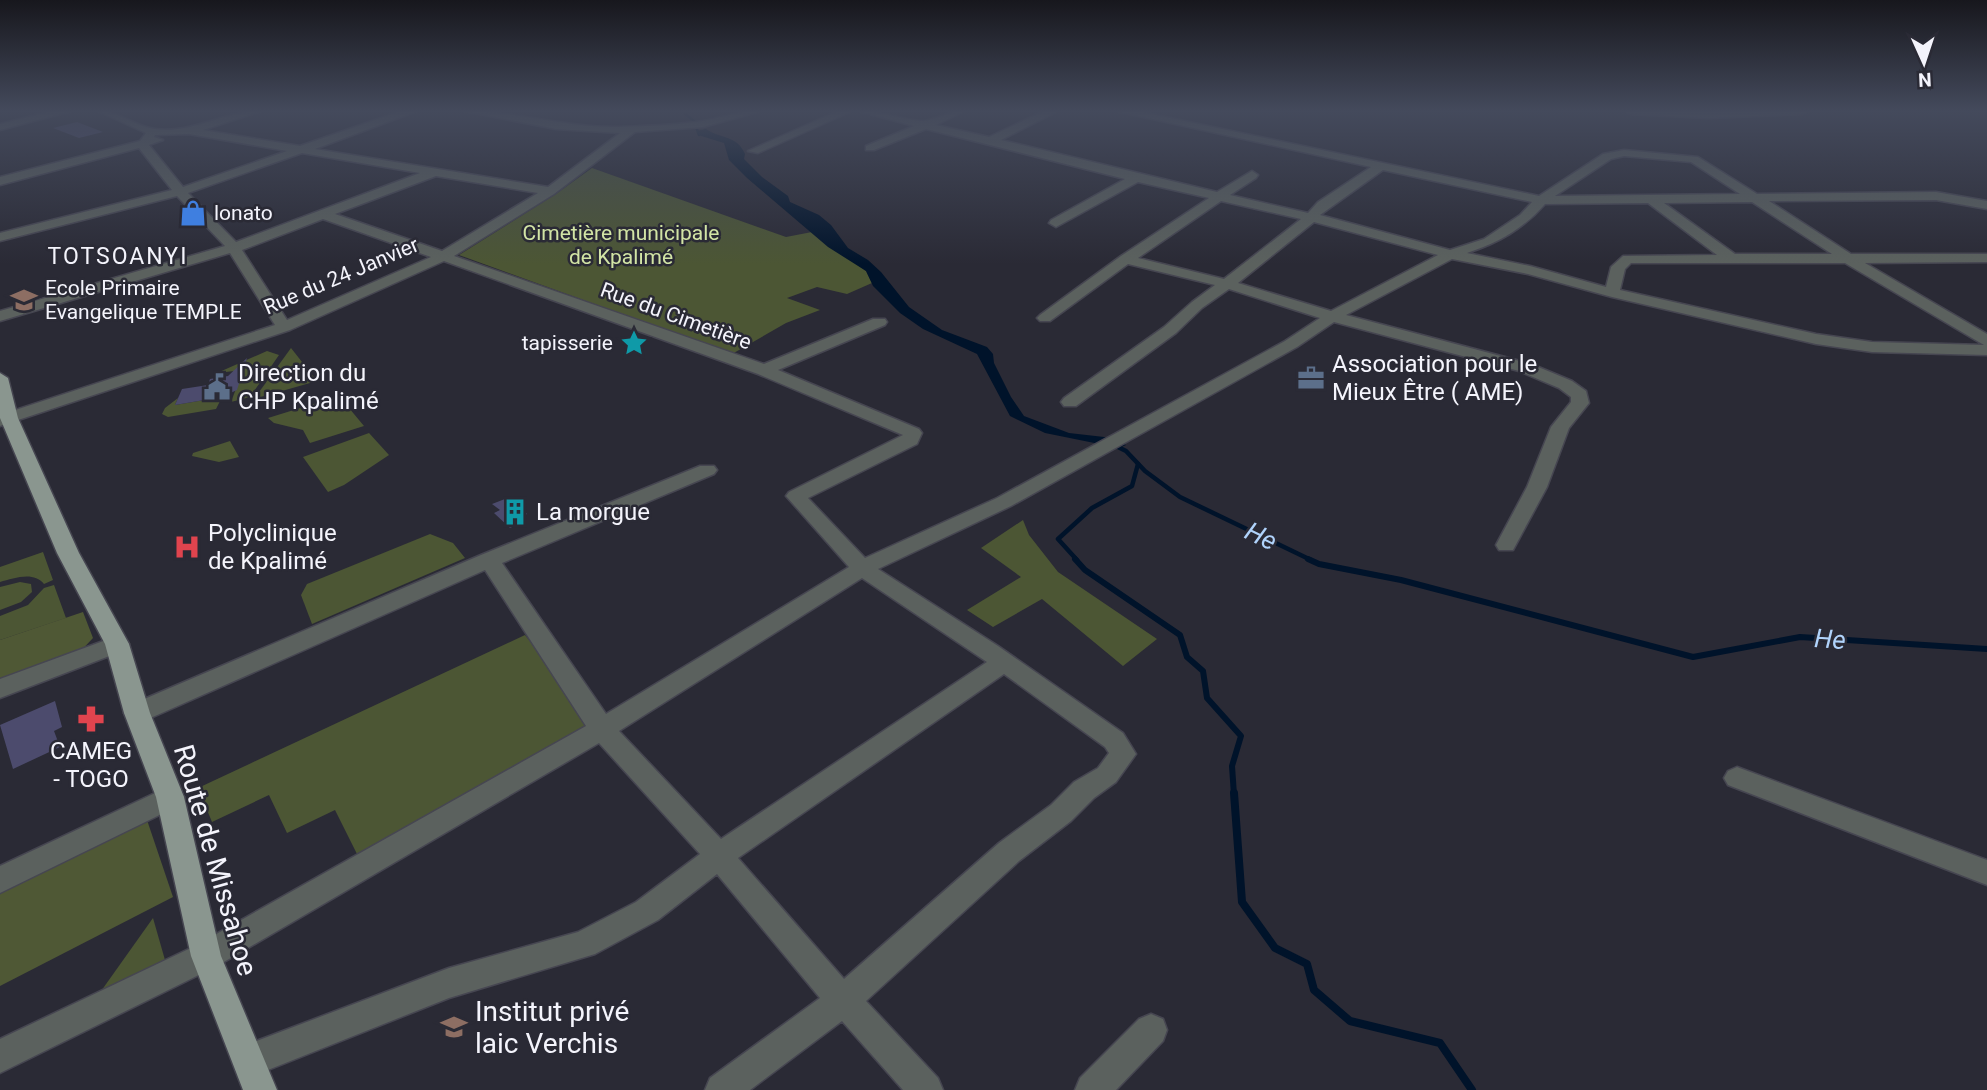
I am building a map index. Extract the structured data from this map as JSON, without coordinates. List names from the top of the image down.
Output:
{
  "streets": {
    "main road": ["Route de Missahoe"],
    "street": ["Rue du 24 Janvier", "Rue du Cimetière"]
  },
  "crossings": [
    ["Rue du 24 Janvier", "Rue du Cimetière"],
    ["Rue du 24 Janvier", "Route de Missahoe"]
  ],
  "districts": ["TOTSOANYI"],
  "water": ["He"],
  "parks": ["Cimetière municipale de Kpalimé"],
  "places": {
    "shop": ["lonato"],
    "school or university": ["Ecole Primaire Evangelique TEMPLE", "Institut privé laic Verchis"],
    "place": ["tapisserie"],
    "office": ["Association pour le Mieux Être ( AME)"],
    "public building": ["Direction du CHP Kpalimé"],
    "building": ["La morgue"],
    "hospital": ["Polyclinique de Kpalimé"],
    "pharmacy": ["CAMEG - TOGO"]
  },
  "north": "bottom"
}
